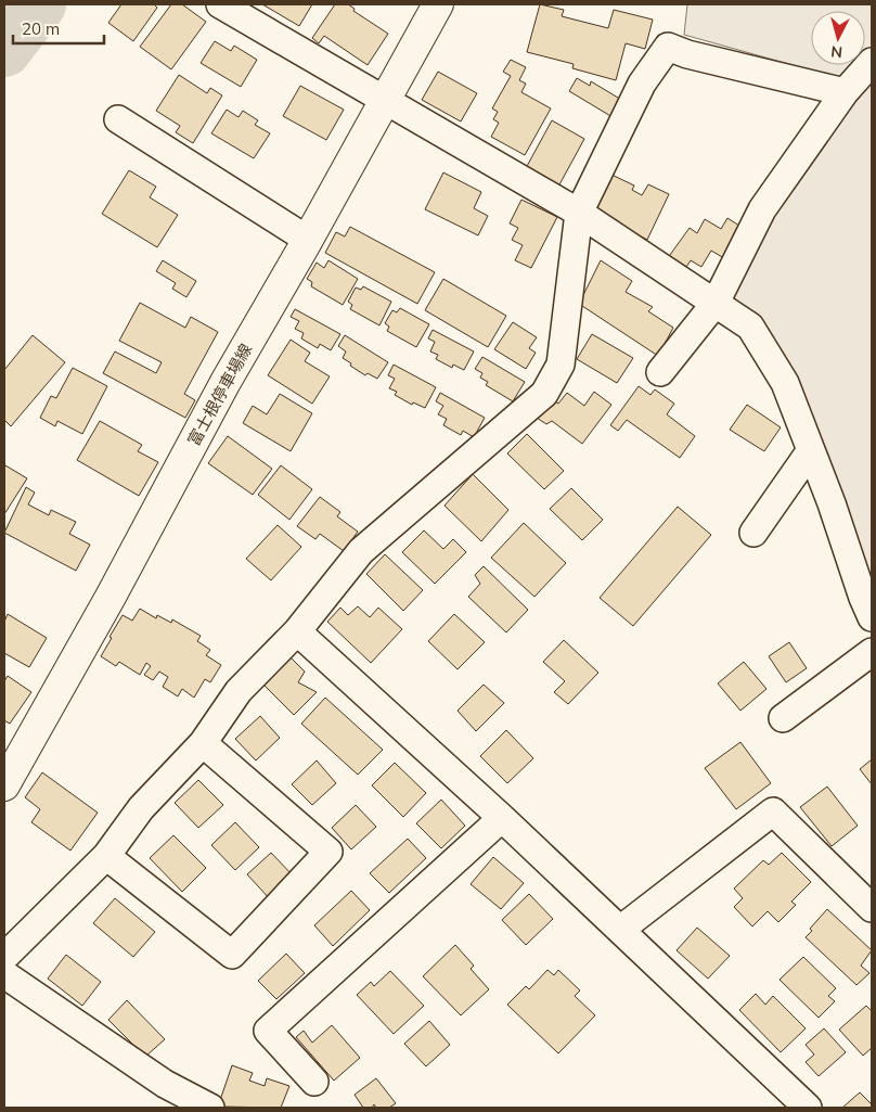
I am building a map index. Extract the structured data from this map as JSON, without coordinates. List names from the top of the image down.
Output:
{
  "streets": {
    "main road": ["富士根停車場線"]
  },
  "scale_bar": "20 m",
  "north": "bottom"
}
